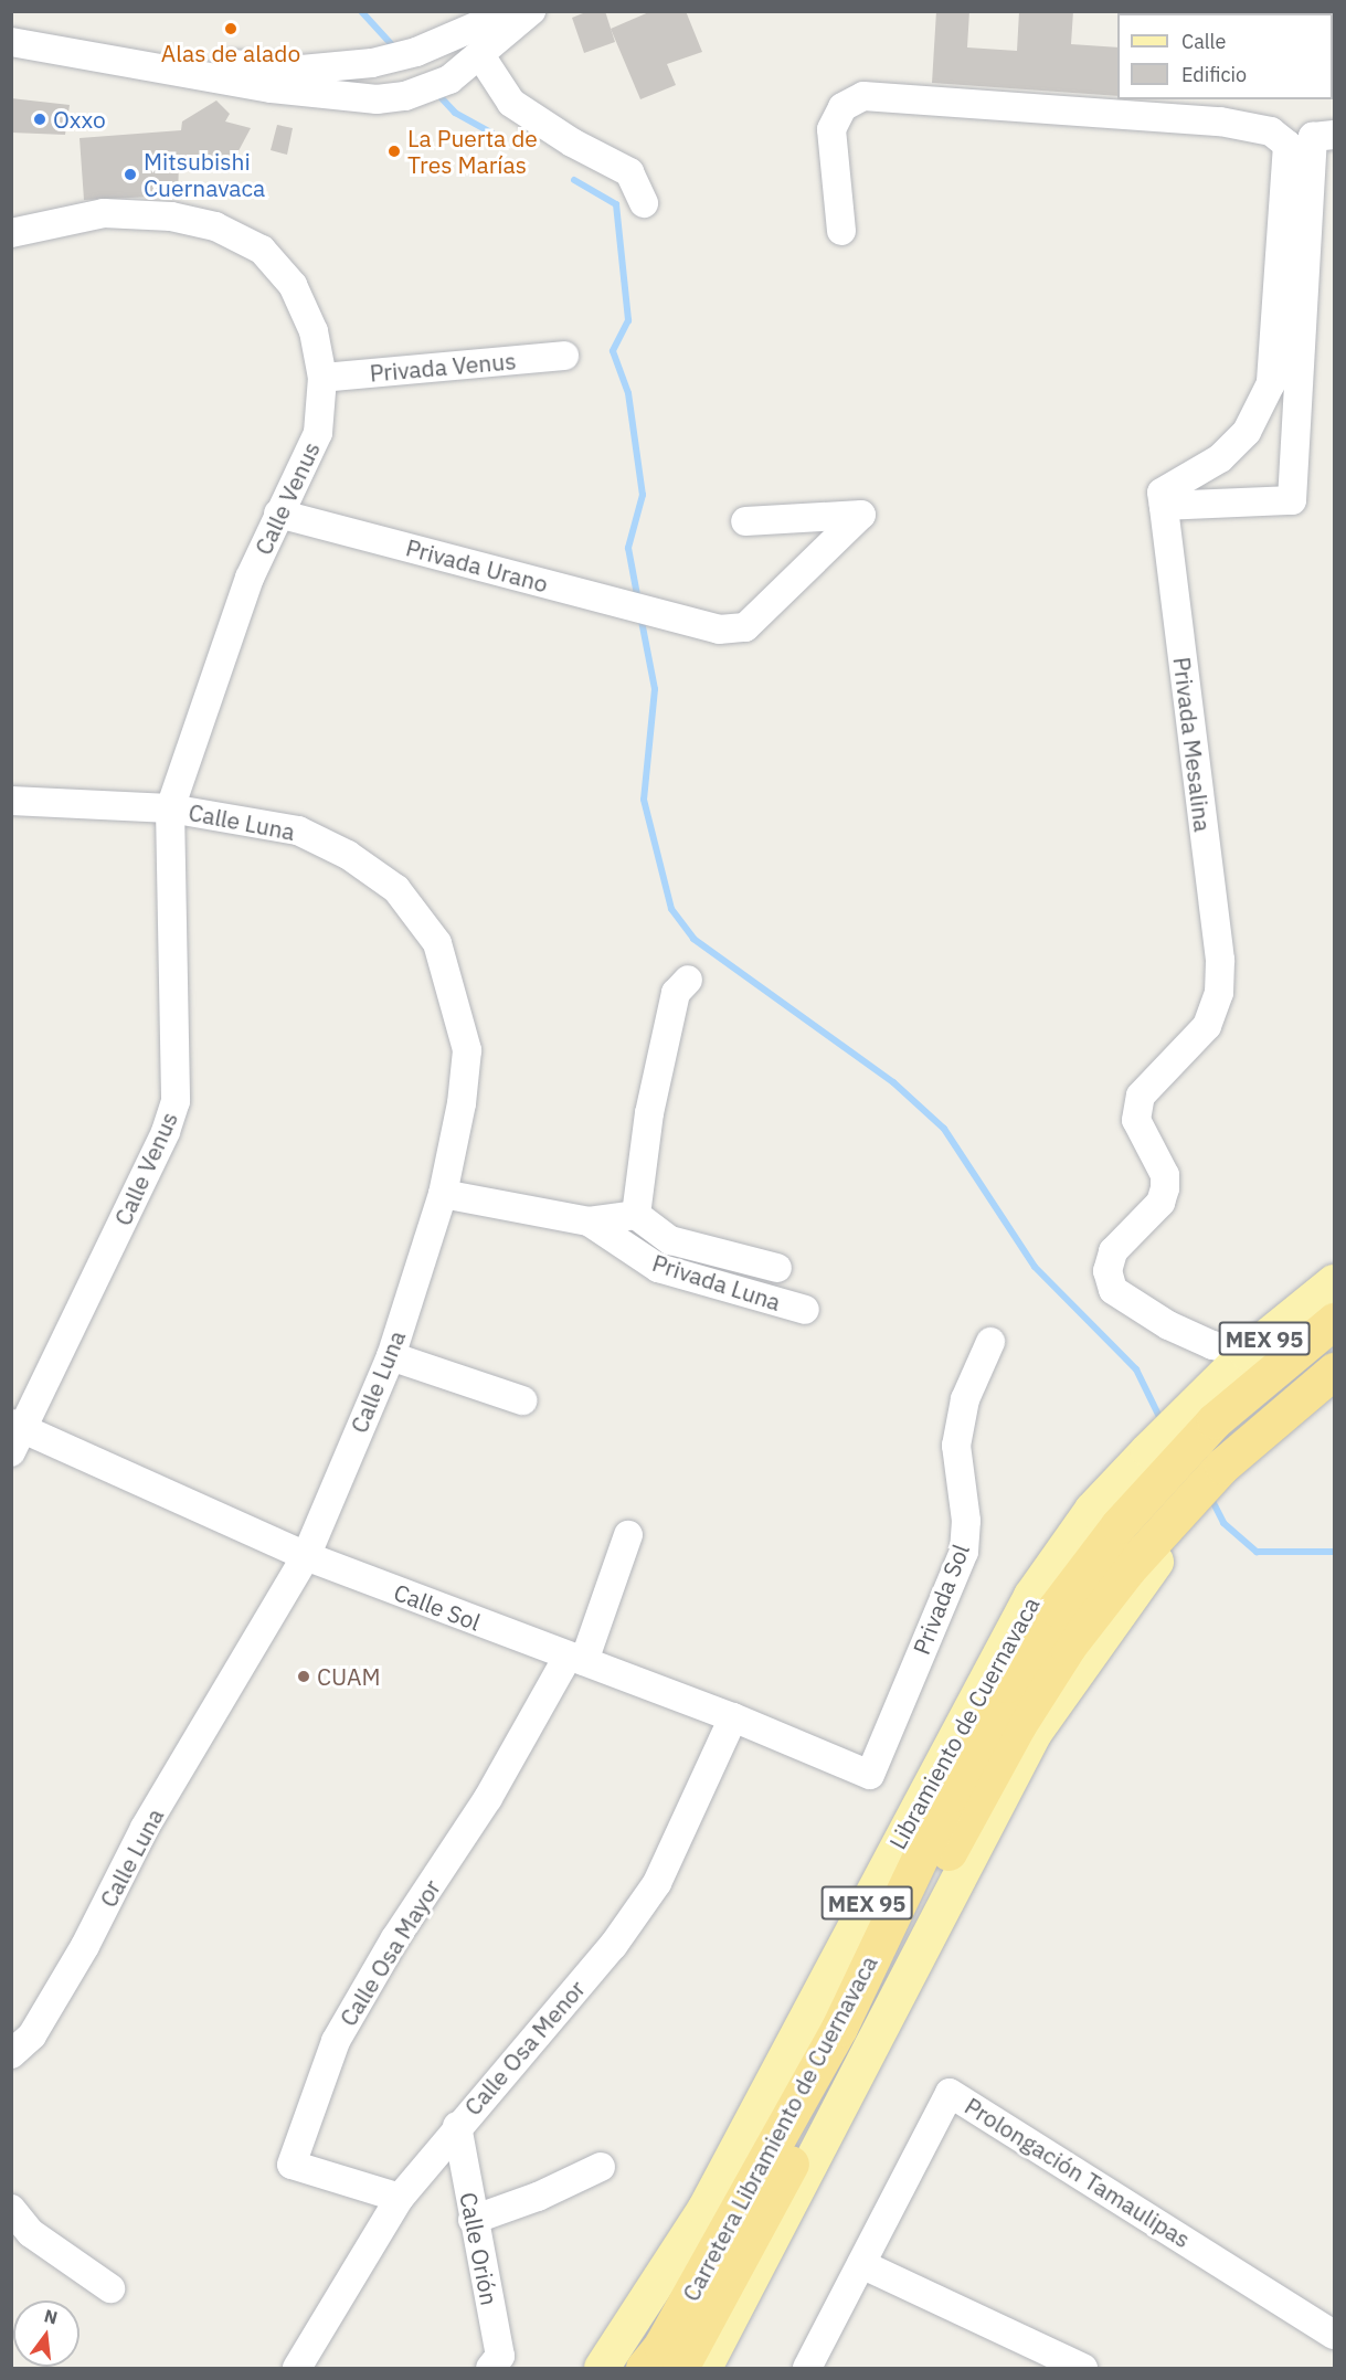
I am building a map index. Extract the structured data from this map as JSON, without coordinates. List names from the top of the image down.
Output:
{
  "streets": {
    "highway": ["MEX 95", "Carretera Libramiento de Cuernavaca"],
    "main road": ["Libramiento de Cuernavaca"],
    "street": [
      "Privada Venus",
      "Calle Venus",
      "Privada Urano",
      "Privada Mesalina",
      "Calle Luna",
      "Privada Luna",
      "Privada Sol",
      "Calle Sol",
      "Calle Osa Mayor",
      "Calle Osa Menor",
      "Prolongación Tamaulipas",
      "Calle Orión"
    ]
  },
  "crossings": [
    ["Privada Venus", "Calle Venus"],
    ["Calle Venus", "Privada Urano"],
    ["Calle Venus", "Calle Luna"],
    ["Calle Venus", "Calle Sol"],
    ["Privada Mesalina", "MEX 95"],
    ["Calle Luna", "Privada Luna"],
    ["Calle Luna", "Calle Sol"],
    ["MEX 95", "Libramiento de Cuernavaca"],
    ["MEX 95", "Carretera Libramiento de Cuernavaca"],
    ["Privada Sol", "Calle Sol"],
    ["Calle Sol", "Calle Osa Mayor"],
    ["Calle Sol", "Calle Osa Menor"],
    ["Libramiento de Cuernavaca", "Carretera Libramiento de Cuernavaca"],
    ["Calle Osa Mayor", "Calle Osa Menor"],
    ["Calle Osa Menor", "Calle Orión"]
  ],
  "places": [
    "Alas de alado",
    "Oxxo",
    "La Puerta de Tres Marías",
    "Mitsubishi Cuernavaca",
    "CUAM"
  ],
  "legend": ["Calle", "Edificio"],
  "north": "top"
}
